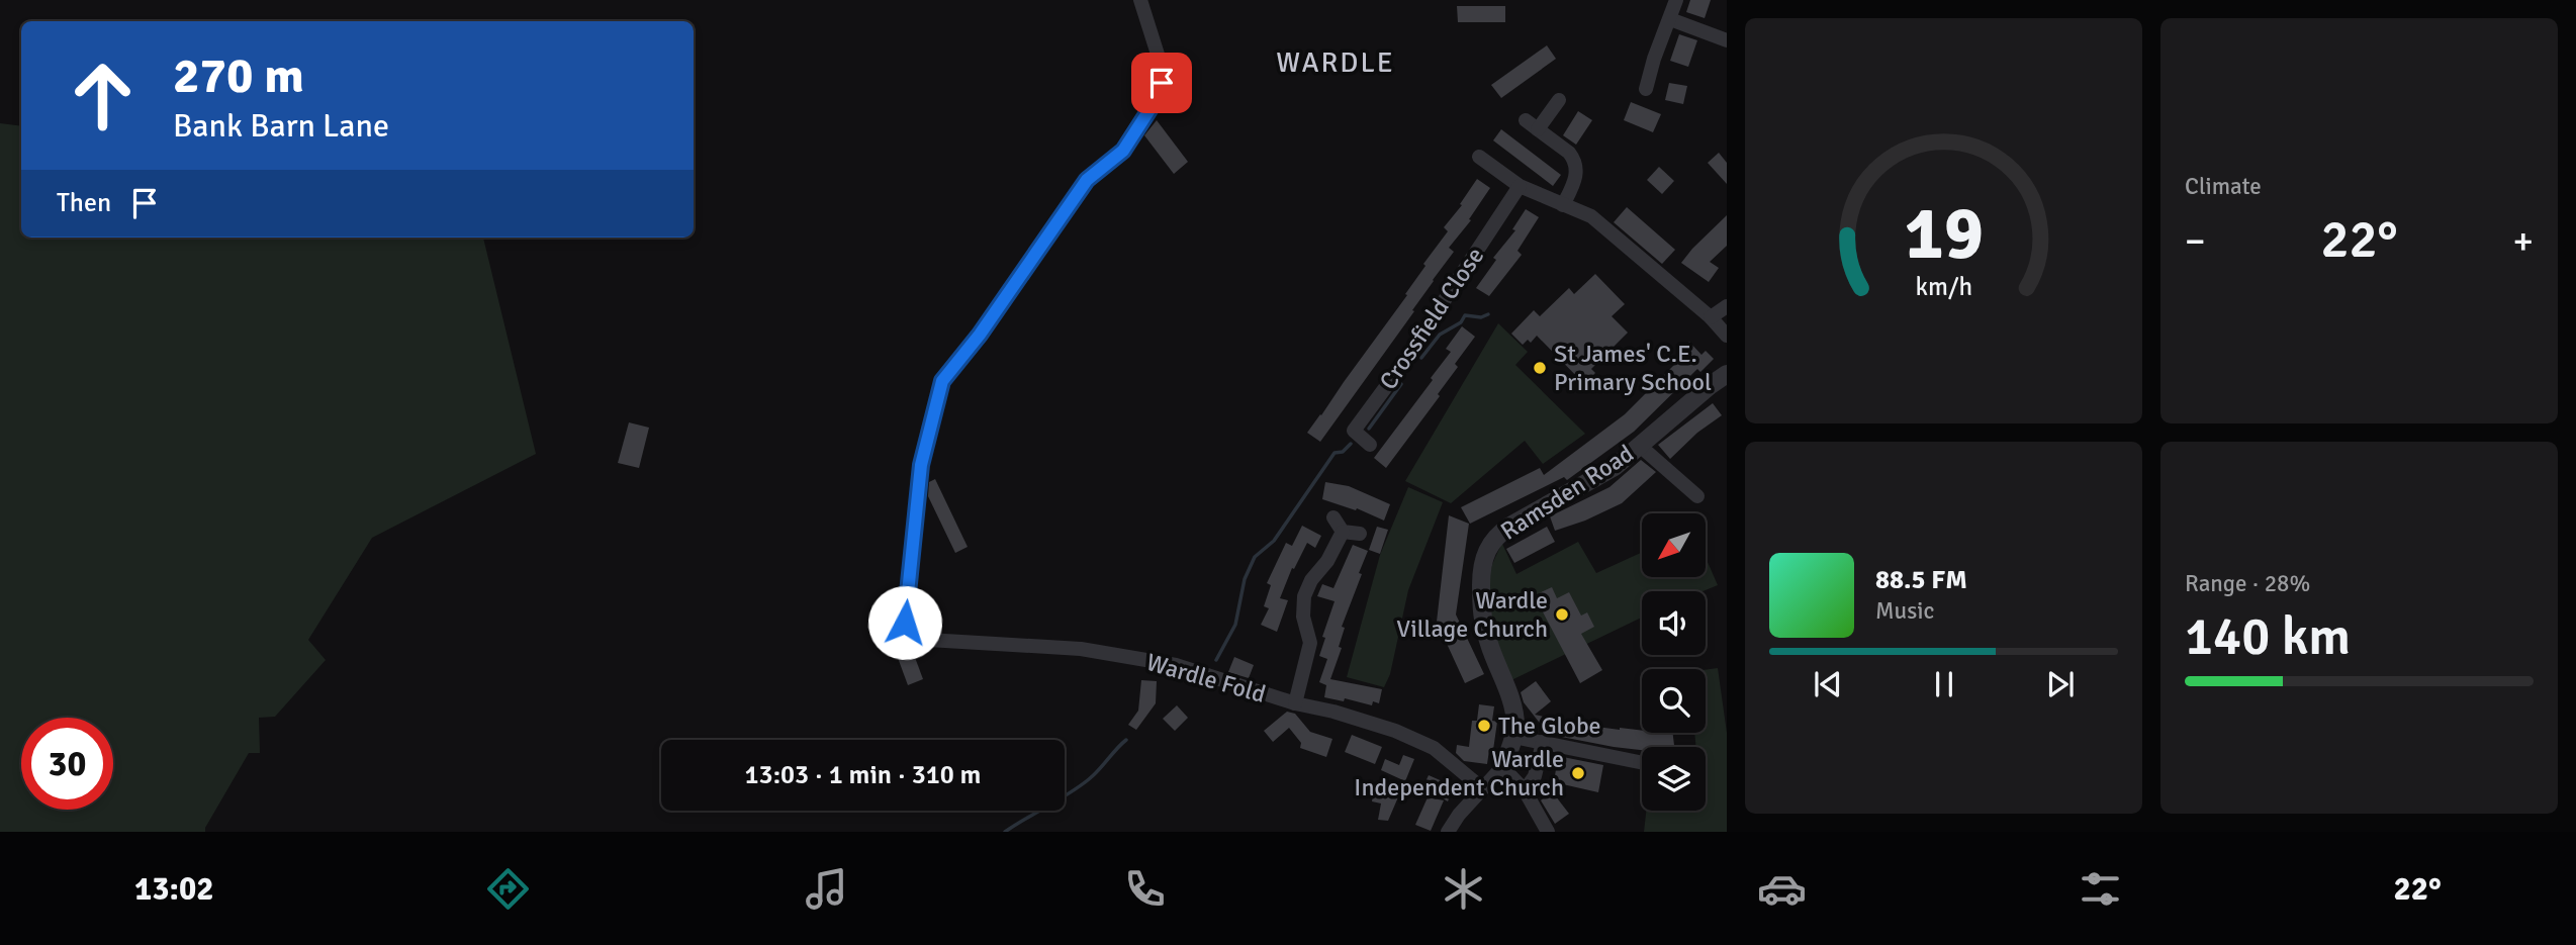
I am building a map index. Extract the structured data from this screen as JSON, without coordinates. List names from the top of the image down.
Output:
{
  "streets": {
    "street": ["Crossfield Close", "Ramsden Road", "Wardle Fold"]
  },
  "crossings": [
    ["Ramsden Road", "Wardle Fold"]
  ],
  "districts": ["WARDLE"],
  "places": [
    "St James' C.E. Primary School",
    "Wardle Village Church",
    "The Globe",
    "Wardle Independent Church"
  ],
  "north": "bottom left",
  "page": {
    "tile": [
      "Climate",
      ["Range · 28%", "140 km"]
    ],
    "turn": ["270 m", "Bank Barn Lane"],
    "then": "Then",
    "heat": ["−", "22°", "+"],
    "song": ["88.5 FM", "Music"],
    "limit": "30",
    "trip": "13:03 · 1 min · 310 m",
    "tabs": ["13:02", "22°"],
    "gauge": ["19", "km/h"]
  }
}
